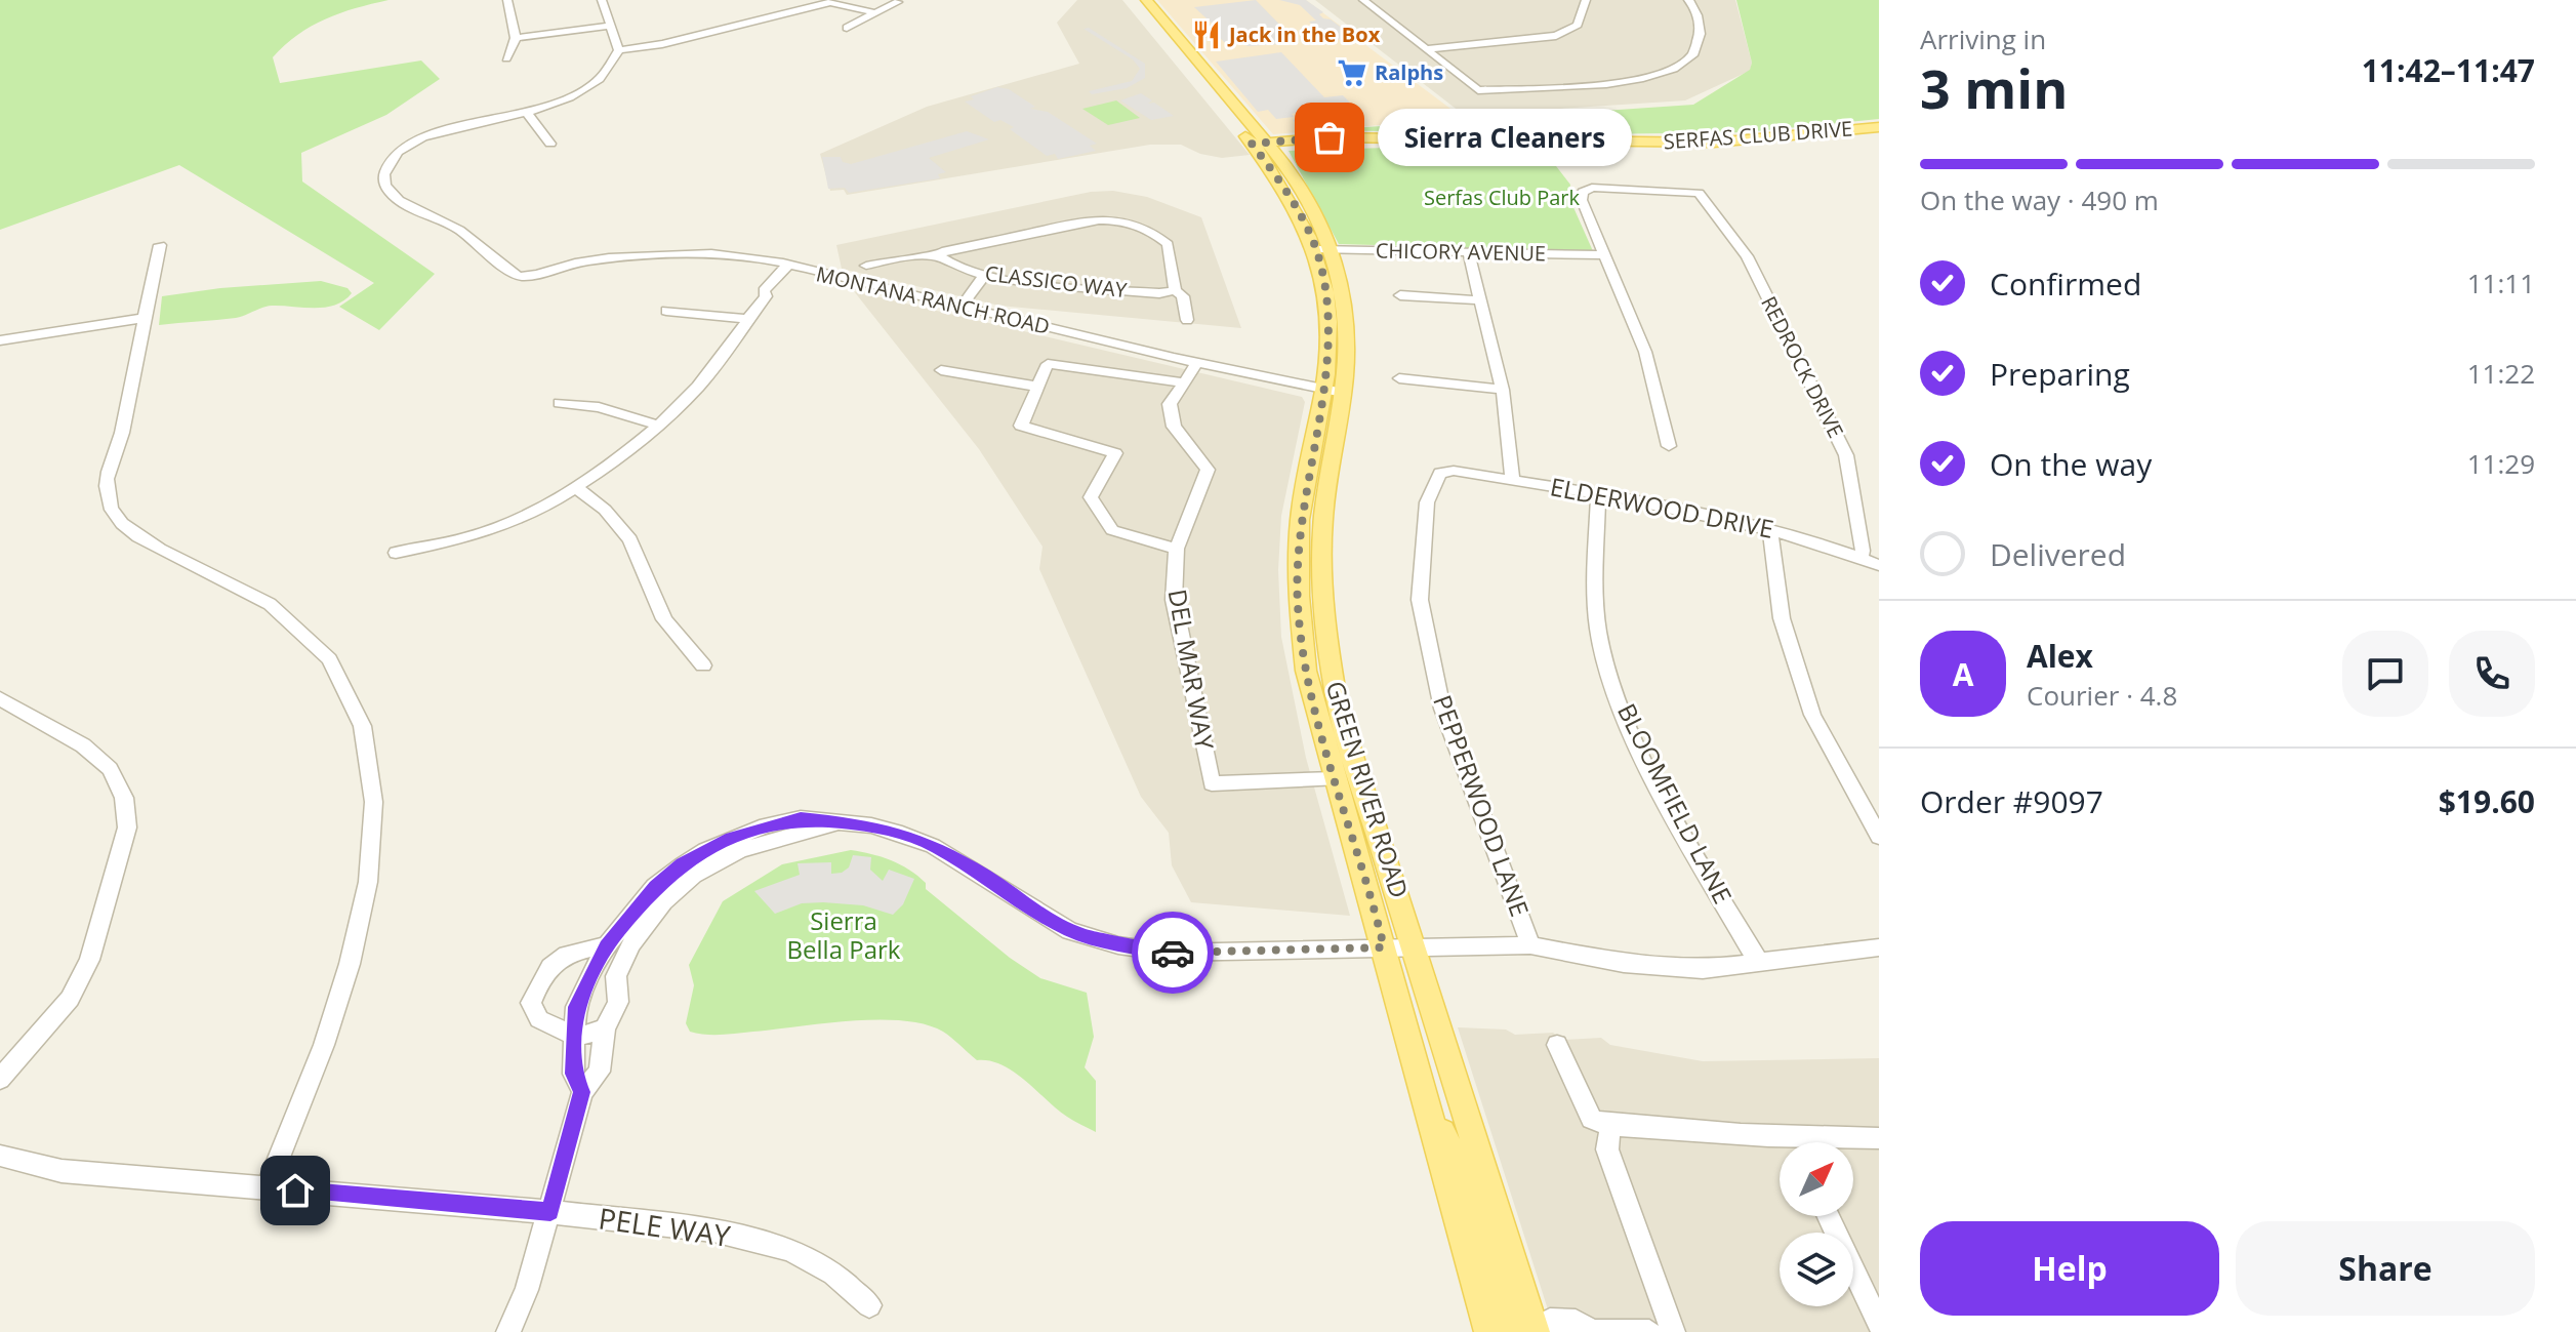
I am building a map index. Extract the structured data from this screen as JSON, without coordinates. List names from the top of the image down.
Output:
{
  "streets": {
    "main road": ["SERFAS CLUB DRIVE", "GREEN RIVER ROAD"],
    "street": [
      "CHICORY AVENUE",
      "CLASSICO WAY",
      "MONTANA RANCH ROAD",
      "REDROCK DRIVE",
      "ELDERWOOD DRIVE",
      "DEL MAR WAY",
      "BLOOMFIELD LANE",
      "PEPPERWOOD LANE",
      "PELE WAY"
    ]
  },
  "crossings": [
    ["SERFAS CLUB DRIVE", "GREEN RIVER ROAD"],
    ["CHICORY AVENUE", "REDROCK DRIVE"],
    ["CHICORY AVENUE", "GREEN RIVER ROAD"],
    ["MONTANA RANCH ROAD", "DEL MAR WAY"],
    ["MONTANA RANCH ROAD", "GREEN RIVER ROAD"],
    ["REDROCK DRIVE", "ELDERWOOD DRIVE"],
    ["ELDERWOOD DRIVE", "BLOOMFIELD LANE"],
    ["ELDERWOOD DRIVE", "PEPPERWOOD LANE"],
    ["DEL MAR WAY", "GREEN RIVER ROAD"]
  ],
  "parks": ["Serfas Club Park", "Sierra Bella Park"],
  "places": {
    "restaurant": ["Jack in the Box"],
    "supermarket": ["Ralphs"],
    "other": ["Sierra Cleaners"]
  },
  "north": "top right",
  "page": {
    "heading": ["3 min", "Arriving in", "11:42–11:47"],
    "panel": [
      "Alex",
      "Courier · 4.8",
      "Order #9097",
      "$19.60"
    ],
    "bubble": "Sierra Cleaners",
    "bar": "On the way · 490 m",
    "list": [
      ["Confirmed", "11:11"],
      ["Preparing", "11:22"],
      ["On the way", "11:29"],
      "Delivered"
    ],
    "round": "A",
    "buttons": ["Help", "Share"]
  }
}
